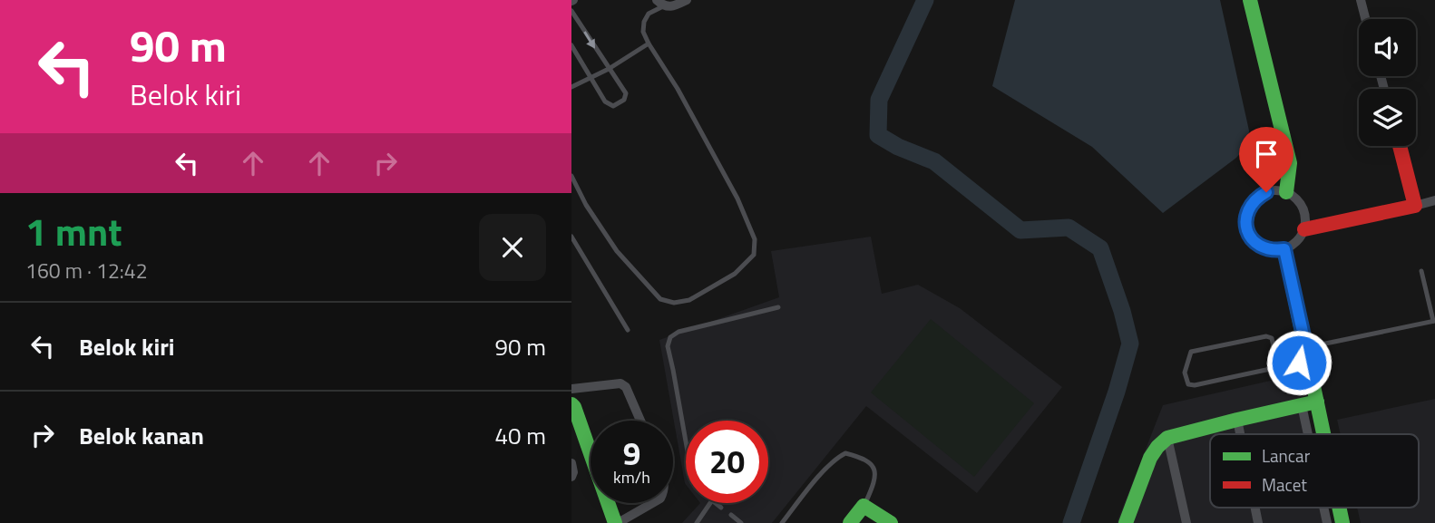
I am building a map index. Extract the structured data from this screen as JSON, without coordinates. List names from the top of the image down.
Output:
{
  "legend": ["Lancar", "Macet"],
  "page": {
    "turn": ["90 m", "Belok kiri"],
    "heading": ["1 mnt", "160 m · 12:42"],
    "list": [
      {
        "name": "Belok kiri",
        "value": "90 m"
      },
      {
        "name": "Belok kanan",
        "value": "40 m"
      }
    ],
    "speed": "9 km/h",
    "limit": "20"
  }
}
